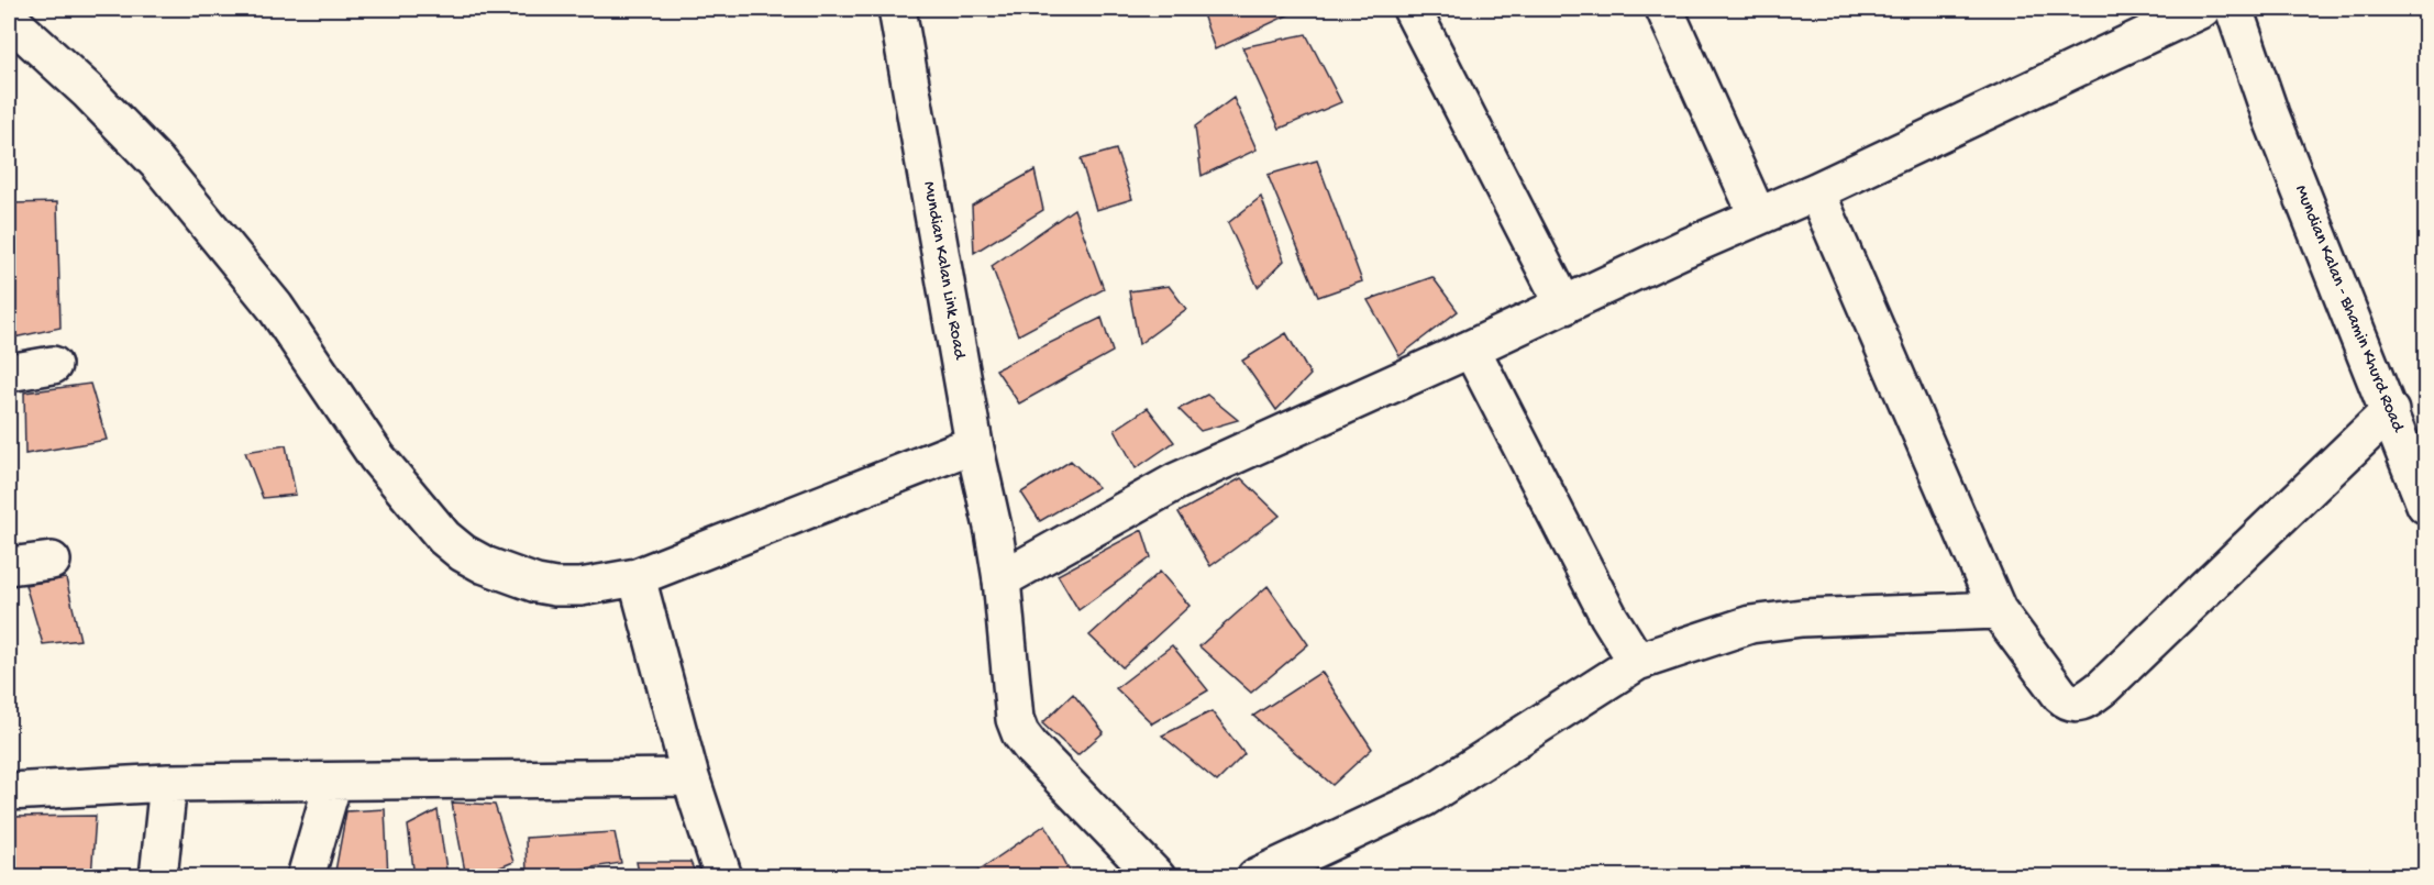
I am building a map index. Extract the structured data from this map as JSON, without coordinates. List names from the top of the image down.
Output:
{
  "streets": {
    "street": ["Mundian Kalan Link Road", "Mundian Kalan - Bhamin Khurd Road"]
  }
}
